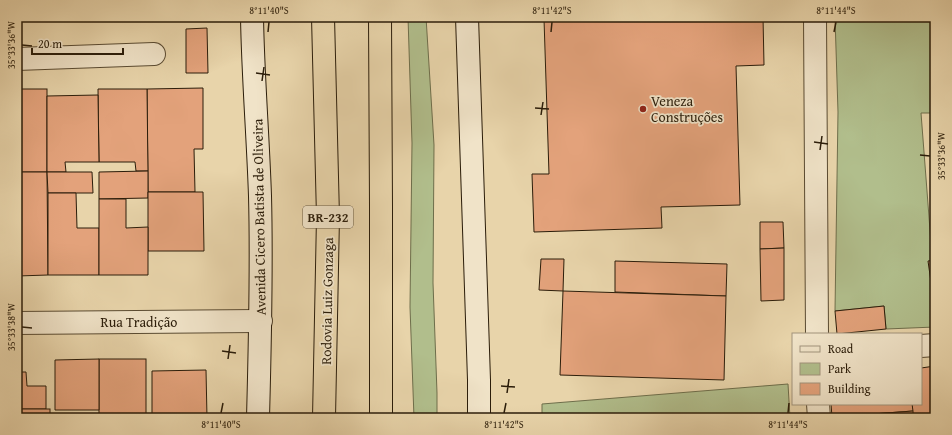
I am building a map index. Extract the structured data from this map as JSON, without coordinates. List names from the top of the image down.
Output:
{
  "streets": {
    "highway": ["BR-232", "Rodovia Luiz Gonzaga"],
    "main road": ["Avenida Cicero Batista de Oliveira", "Rua Tradição"]
  },
  "crossings": [
    ["Avenida Cicero Batista de Oliveira", "Rua Tradição"]
  ],
  "places": ["Veneza Construções"],
  "legend": ["Road", "Park", "Building"],
  "scale_bar": "20 m",
  "coordinates": [
    "8°11'40\"S",
    "8°11'42\"S",
    "8°11'44\"S",
    "35°33'36\"W",
    "35°33'38\"W"
  ]
}
